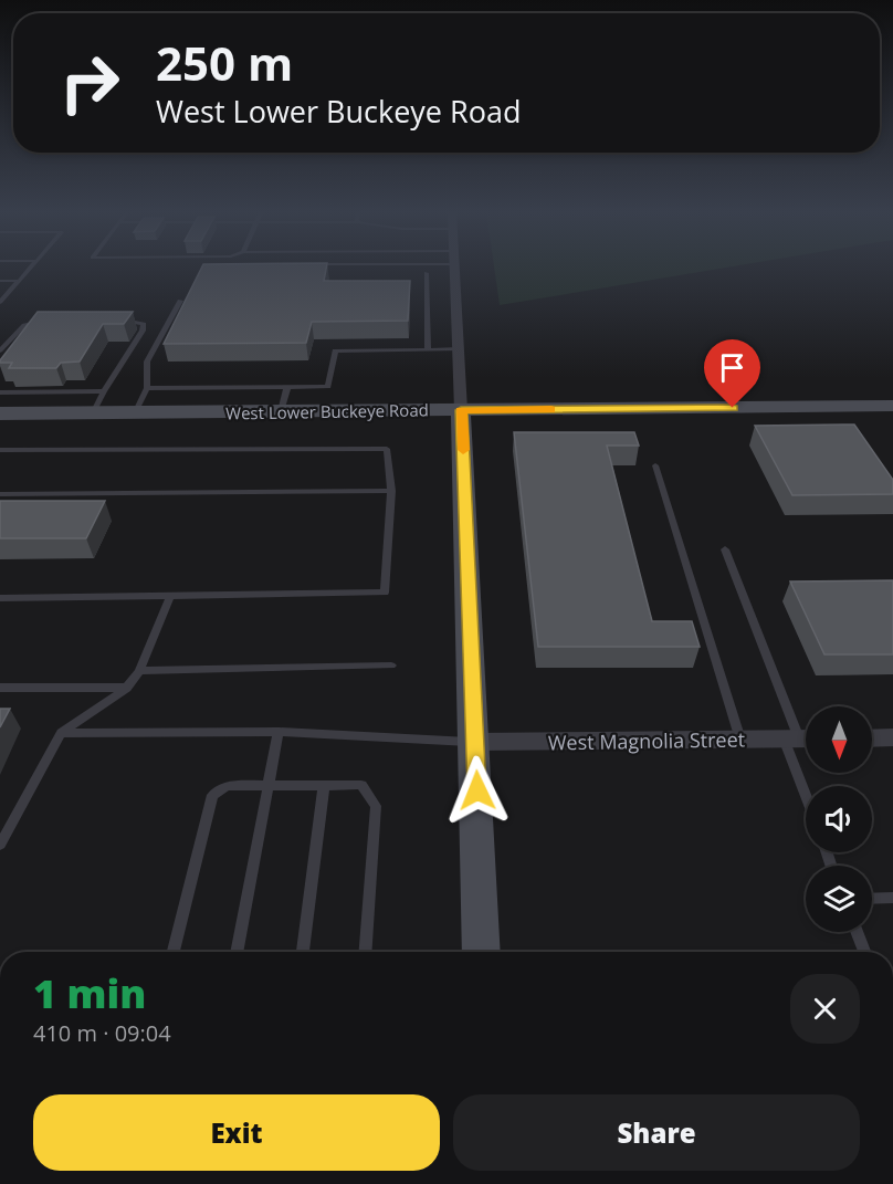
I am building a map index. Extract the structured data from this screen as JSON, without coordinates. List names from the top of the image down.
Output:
{
  "streets": {
    "main road": ["West Lower Buckeye Road"],
    "street": ["West Magnolia Street"]
  },
  "north": "bottom",
  "page": {
    "turn": ["250 m", "West Lower Buckeye Road"],
    "heading": ["1 min", "410 m · 09:04"],
    "buttons": ["Exit", "Share"]
  }
}
